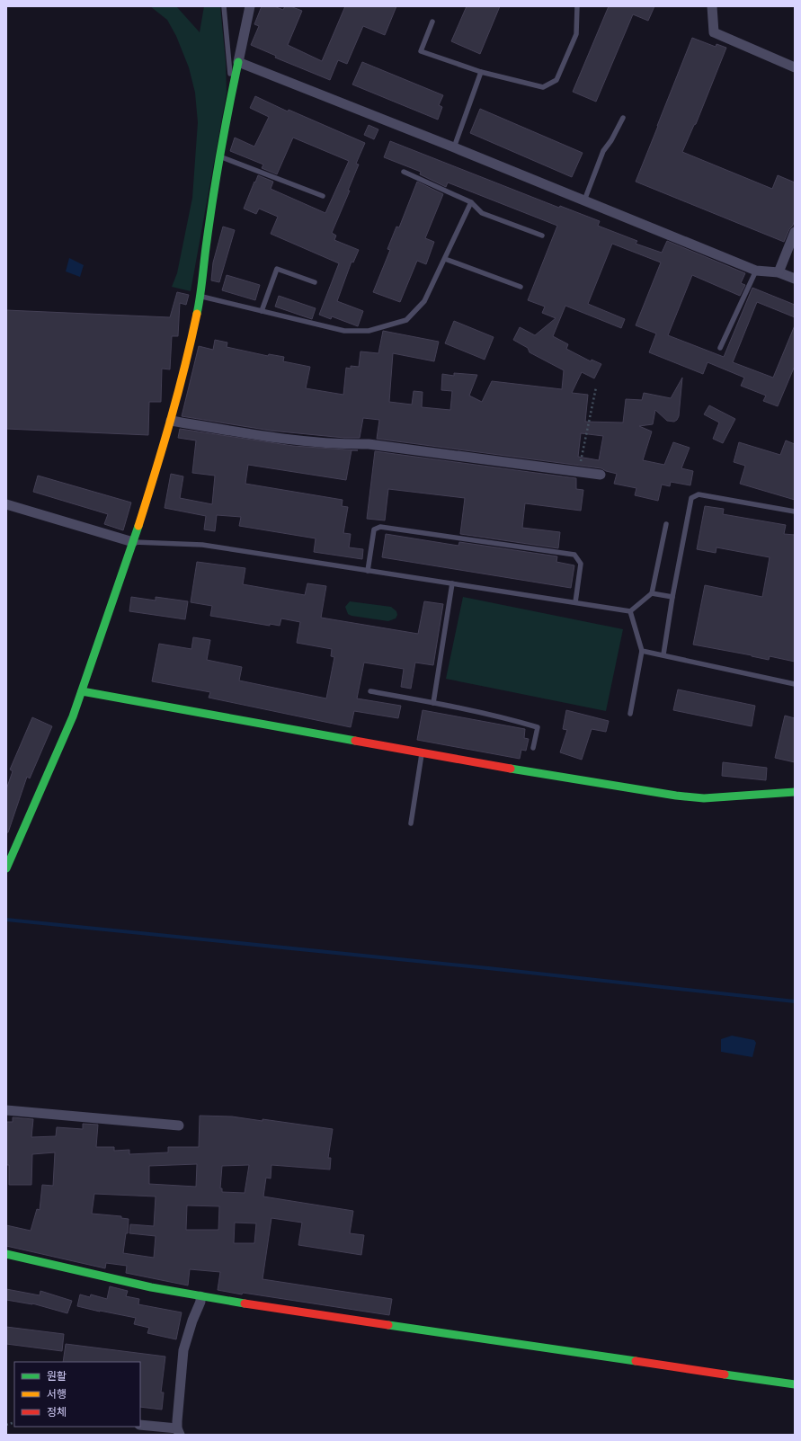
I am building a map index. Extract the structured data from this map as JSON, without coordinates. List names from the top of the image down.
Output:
{
  "legend": ["원활", "서행", "정체"]
}
